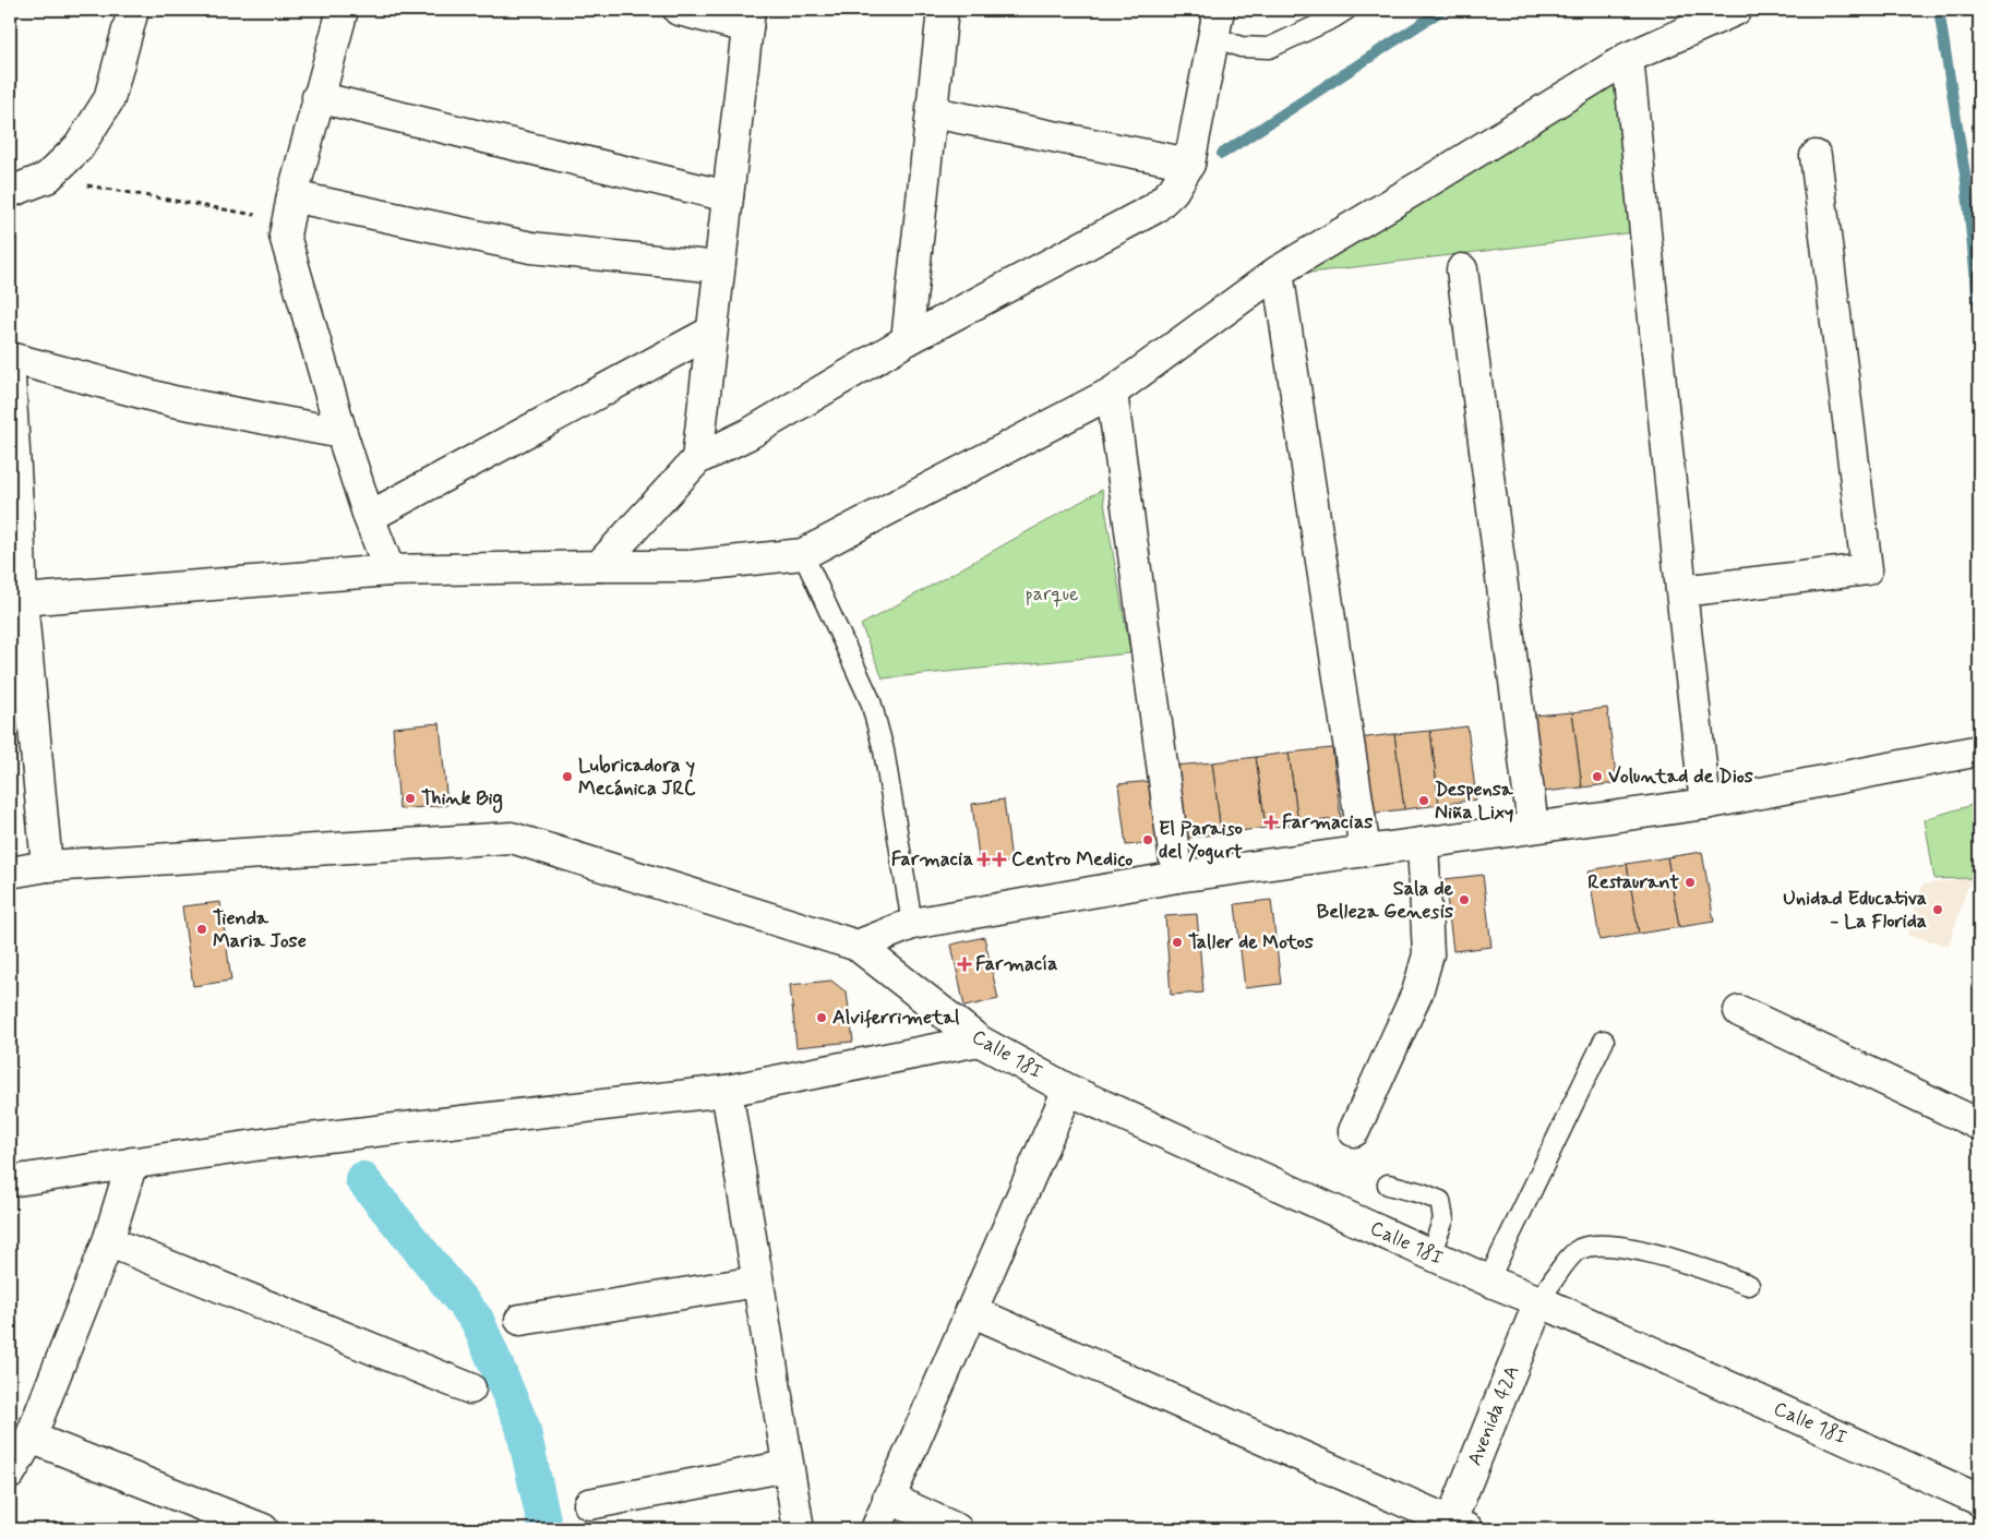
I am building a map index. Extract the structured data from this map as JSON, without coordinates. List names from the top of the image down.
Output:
{
  "streets": {
    "street": ["Calle 18I", "Avenida 42A"]
  },
  "crossings": [
    ["Calle 18I", "Avenida 42A"]
  ],
  "parks": ["parque"],
  "places": {
    "other": [
      "Lubricadora y Mecánica JRC",
      "Voluntad de Dios",
      "Think Big",
      "Despensa Niña Lixy",
      "El Paraiso del Yogurt",
      "Restaurant",
      "Sala de Belleza Genesis",
      "Unidad Educativa - La Florida",
      "Tienda Maria Jose",
      "Taller de Motos",
      "Alviferrimetal"
    ],
    "health": [
      "Farmacias",
      "Farmacia",
      "Centro Medico",
      "Farmacía"
    ]
  }
}
